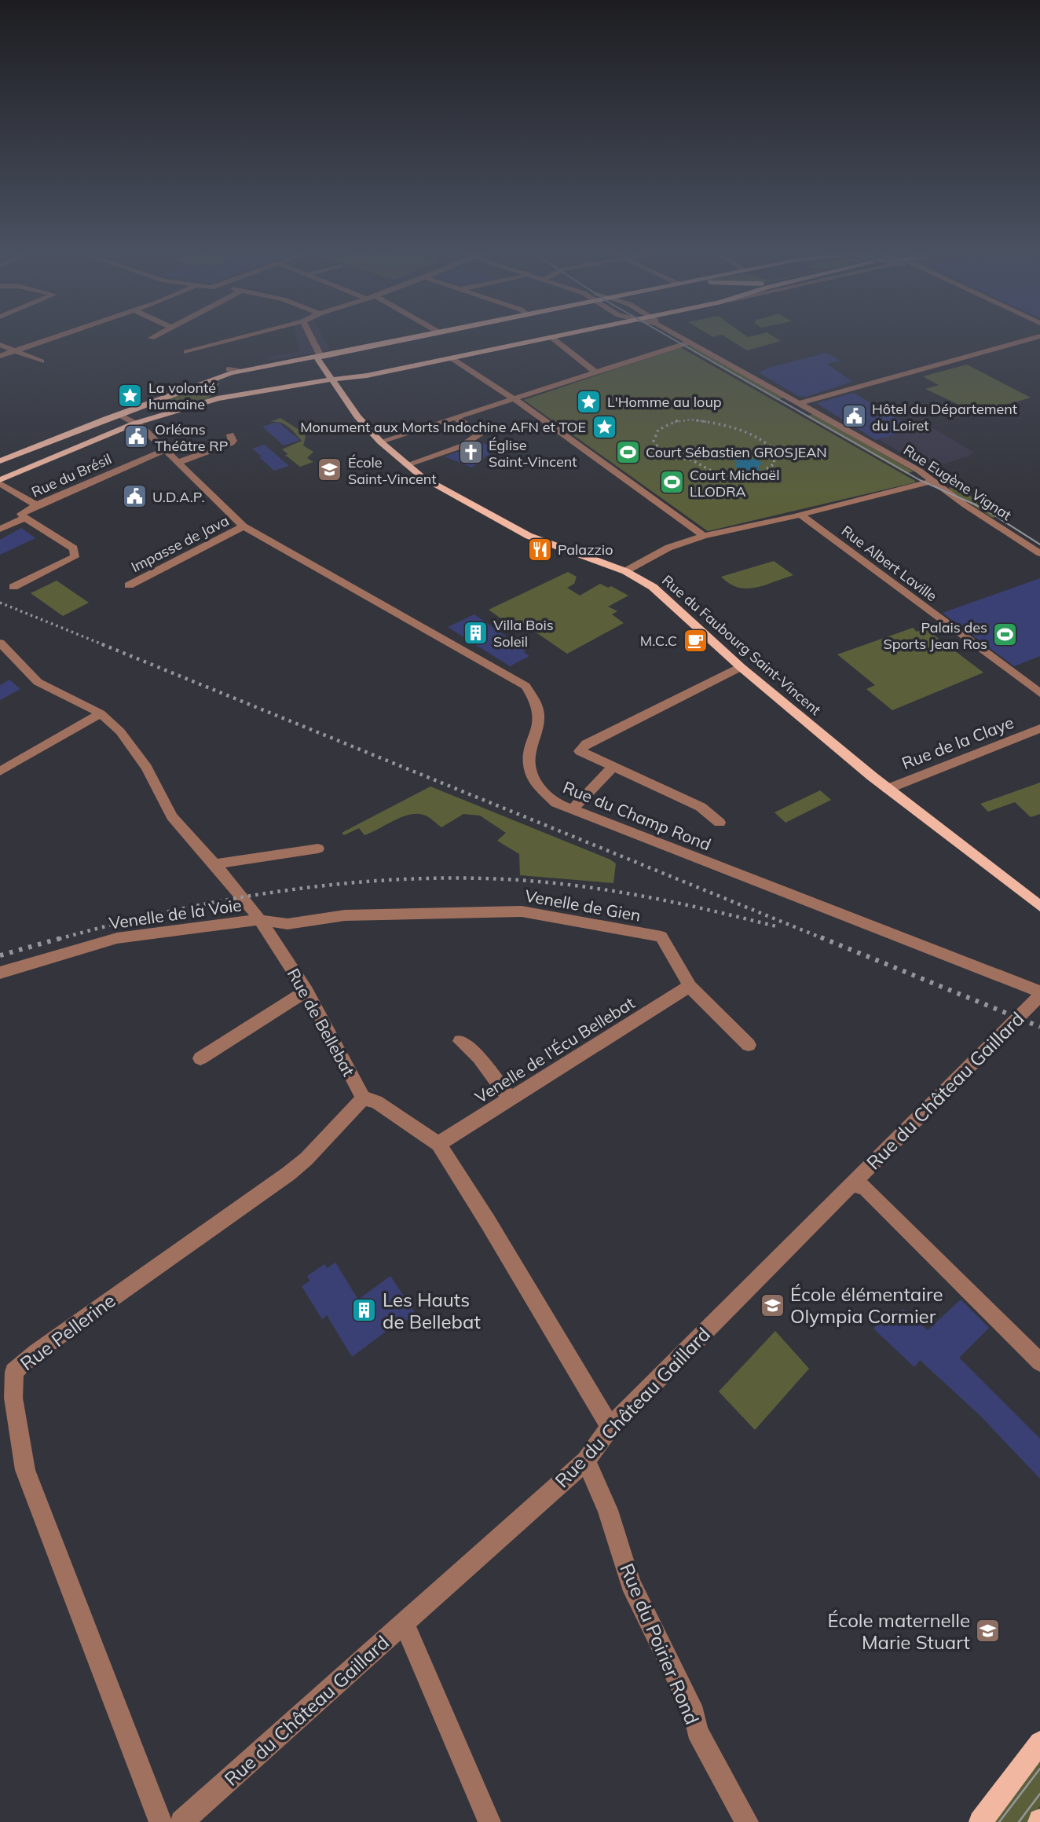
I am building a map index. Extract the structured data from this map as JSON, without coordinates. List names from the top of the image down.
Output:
{
  "streets": {
    "main road": ["Rue du Faubourg Saint-Vincent"],
    "street": [
      "Rue du Brésil",
      "Rue Eugène Vignat",
      "Impasse de Java",
      "Rue Albert Laville",
      "Rue de la Claye",
      "Rue du Champ Rond",
      "Venelle de Gien",
      "Venelle de la Voie",
      "Rue de Bellebat",
      "Venelle de l'Écu Bellebat",
      "Rue du Château Gaillard",
      "Rue Pellerine",
      "Rue du Poirier Rond"
    ]
  },
  "crossings": [
    ["Rue du Brésil", "Rue du Champ Rond"],
    ["Impasse de Java", "Rue du Champ Rond"],
    ["Rue du Faubourg Saint-Vincent", "Rue de la Claye"],
    ["Rue du Champ Rond", "Rue du Château Gaillard"],
    ["Venelle de Gien", "Venelle de la Voie"],
    ["Venelle de Gien", "Rue de Bellebat"],
    ["Venelle de Gien", "Venelle de l'Écu Bellebat"],
    ["Venelle de la Voie", "Rue de Bellebat"],
    ["Rue de Bellebat", "Rue Pellerine"],
    ["Rue du Château Gaillard", "Rue du Poirier Rond"]
  ],
  "places": {
    "place": ["La volonté humaine", "L'Homme au loup", "Monument aux Morts Indochine AFN et TOE"],
    "public building": ["Hôtel du Département du Loiret", "Orléans Théâtre RP", "U.D.A.P."],
    "sports": ["Court Sébastien GROSJEAN", "Court Michaël LLODRA", "Palais des Sports Jean Ros"],
    "church": ["Église Saint-Vincent"],
    "school or university": ["École Saint-Vincent", "École élémentaire Olympia Cormier", "École maternelle Marie Stuart"],
    "restaurant": ["Palazzio"],
    "building": ["Villa Bois Soleil", "Les Hauts de Bellebat"],
    "cafe": ["M.C.C"]
  }
}
